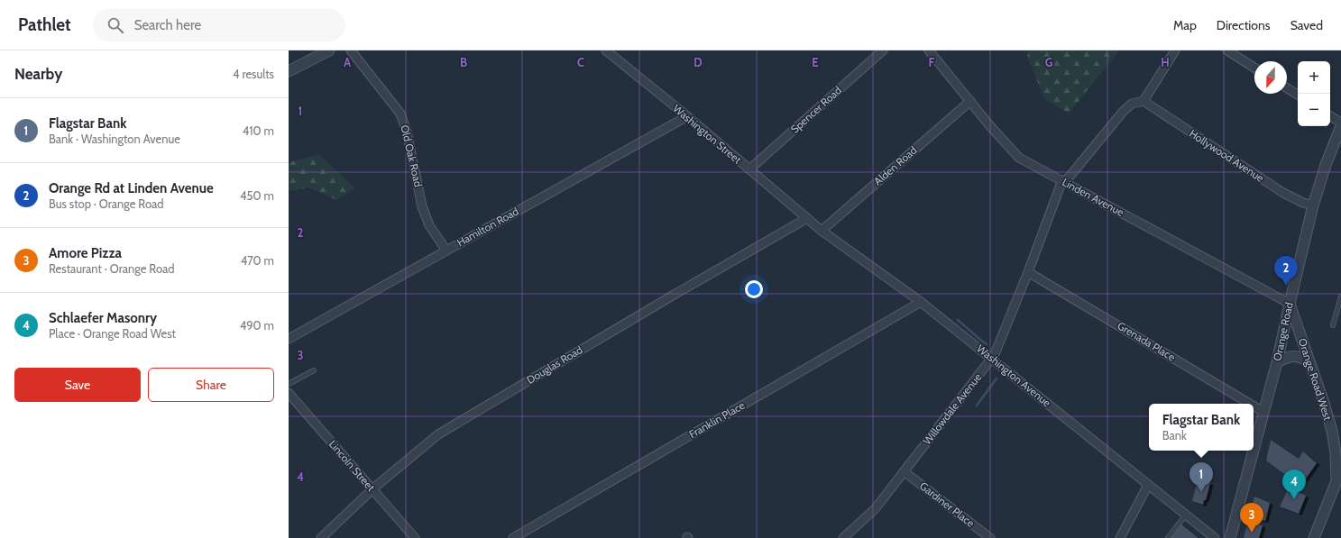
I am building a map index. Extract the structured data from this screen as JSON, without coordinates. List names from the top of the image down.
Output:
{
  "streets": {
    "street": [
      "Spencer Road",
      "Washington Street",
      "Old Oak Road",
      "Hollywood Avenue",
      "Alden Road",
      "Linden Avenue",
      "Hamilton Road",
      "Orange Road",
      "Grenada Place",
      "Douglas Road",
      "Washington Avenue",
      "Orange Road West",
      "Willowdale Avenue",
      "Franklin Place",
      "Lincoln Street",
      "Gardiner Place"
    ]
  },
  "crossings": [
    ["Spencer Road", "Washington Street"],
    ["Washington Street", "Hamilton Road"],
    ["Washington Street", "Douglas Road"],
    ["Washington Street", "Washington Avenue"],
    ["Old Oak Road", "Hamilton Road"],
    ["Hollywood Avenue", "Orange Road"],
    ["Hollywood Avenue", "Willowdale Avenue"],
    ["Alden Road", "Linden Avenue"],
    ["Alden Road", "Washington Avenue"],
    ["Linden Avenue", "Orange Road"],
    ["Linden Avenue", "Orange Road West"],
    ["Linden Avenue", "Willowdale Avenue"],
    ["Orange Road", "Grenada Place"],
    ["Orange Road", "Orange Road West"],
    ["Grenada Place", "Willowdale Avenue"],
    ["Douglas Road", "Washington Avenue"],
    ["Douglas Road", "Lincoln Street"],
    ["Washington Avenue", "Willowdale Avenue"],
    ["Washington Avenue", "Franklin Place"],
    ["Willowdale Avenue", "Gardiner Place"]
  ],
  "north": "bottom",
  "page": {
    "header": "Pathlet",
    "search": "Search here",
    "nav": ["Map", "Directions", "Saved"],
    "heading": ["Nearby", "4 results"],
    "map_buttons": ["+", "−"],
    "list": [
      {
        "mark": "1",
        "name": "Flagstar Bank",
        "note": "Bank · Washington Avenue",
        "value": "410 m"
      },
      {
        "mark": "2",
        "name": "Orange Rd at Linden Avenue",
        "note": "Bus stop · Orange Road",
        "value": "450 m"
      },
      {
        "mark": "3",
        "name": "Amore Pizza",
        "note": "Restaurant · Orange Road",
        "value": "470 m"
      },
      {
        "mark": "4",
        "name": "Schlaefer Masonry",
        "note": "Place · Orange Road West",
        "value": "490 m"
      }
    ],
    "pins": [
      "2",
      "1",
      "4",
      "3"
    ],
    "buttons": ["Save", "Share"],
    "popup": ["Flagstar Bank", "Bank"]
  },
  "grid": {
    "columns": [
      "A",
      "B",
      "C",
      "D",
      "E",
      "F",
      "G",
      "H"
    ],
    "rows": [
      "1",
      "2",
      "3",
      "4"
    ]
  }
}
